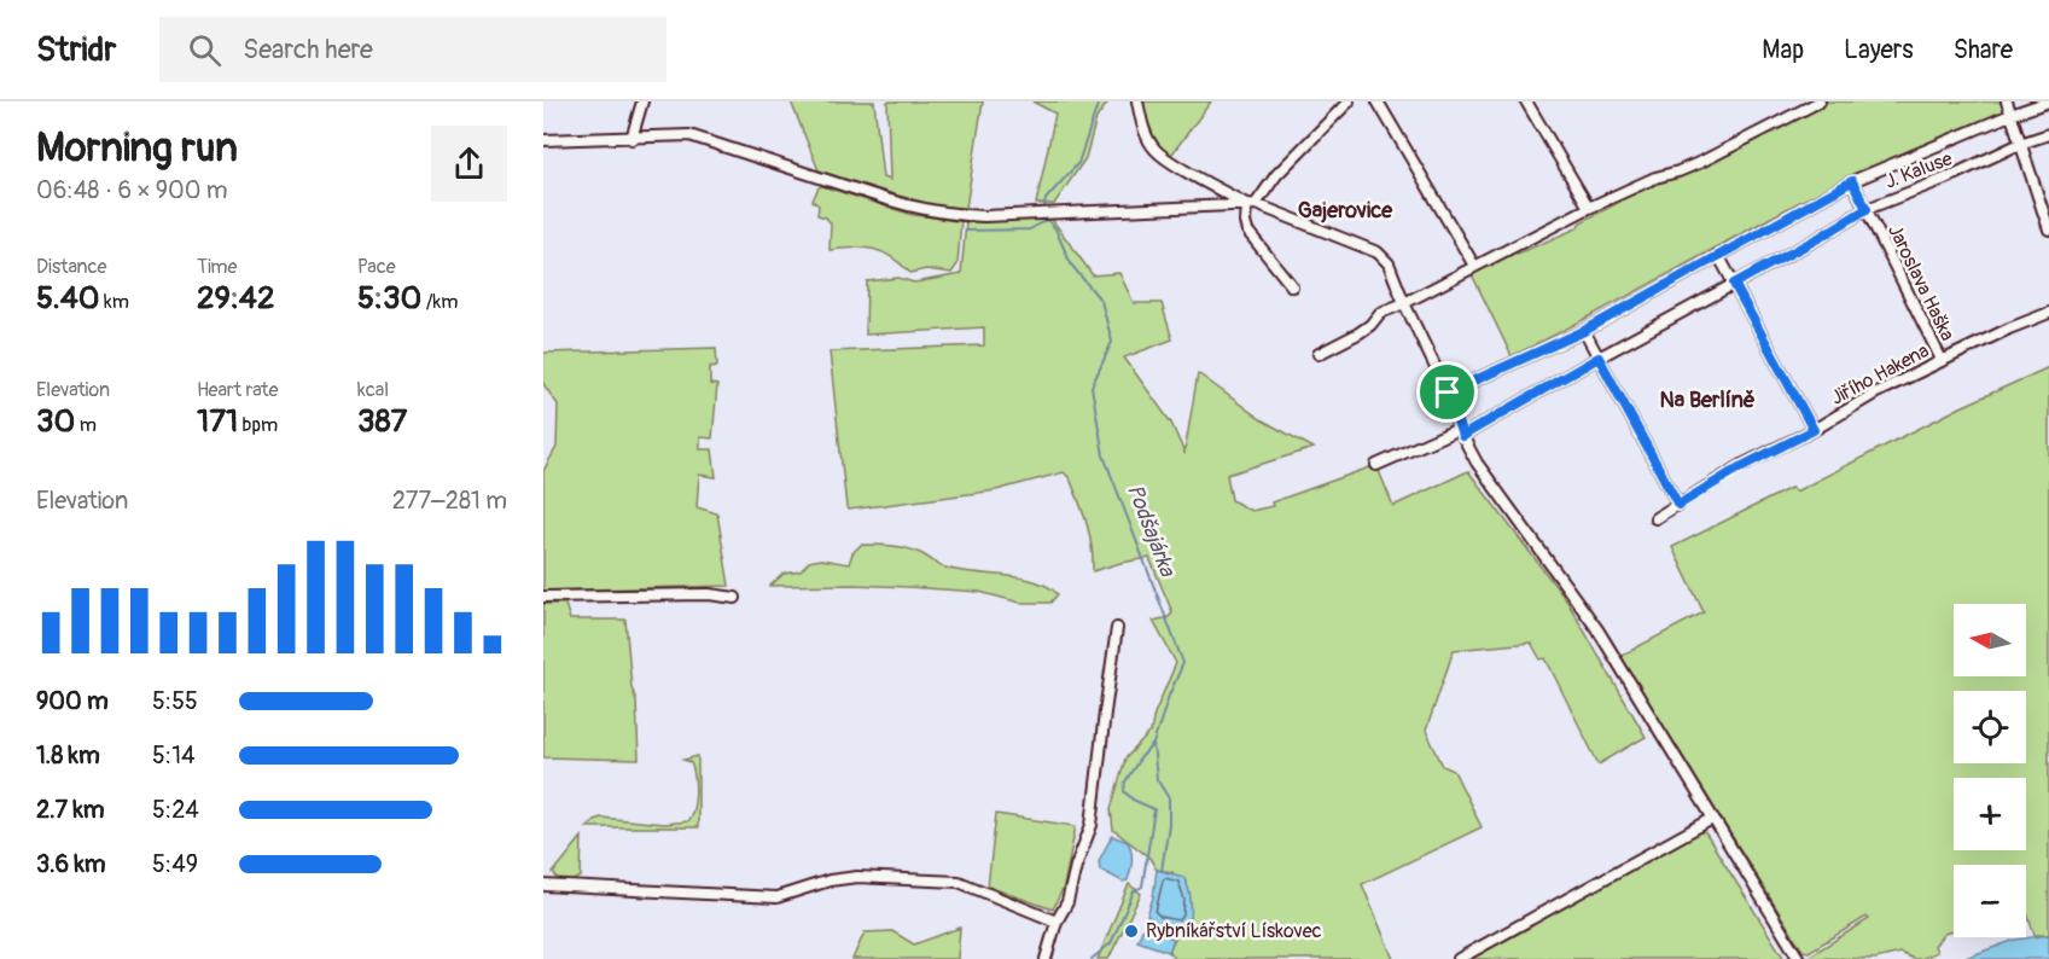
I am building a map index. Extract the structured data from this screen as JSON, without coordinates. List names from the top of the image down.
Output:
{
  "streets": {
    "street": ["J. Kaluse", "Jaroslava Haška", "Jiřího Hakena"]
  },
  "crossings": [
    ["J. Kaluse", "Jaroslava Haška"],
    ["Jaroslava Haška", "Jiřího Hakena"]
  ],
  "districts": ["Gajerovice", "Na Berlíně"],
  "water": ["Podšajárka"],
  "places": ["Rybníkářství Lískovec"],
  "north": "left",
  "page": {
    "header": "Stridr",
    "search": "Search here",
    "nav": ["Map", "Layers", "Share"],
    "heading": ["Morning run", "06:48 · 6 × 900 m"],
    "stats": [
      ["Distance", "5.40 km"],
      ["Time", "29:42"],
      ["Pace", "5:30 /km"],
      ["Elevation", "30 m"],
      ["Heart rate", "171 bpm"],
      ["kcal", "387"]
    ],
    "chart": ["Elevation", "277–281 m"],
    "map_buttons": ["+", "−"],
    "list": [
      {
        "name": "900 m",
        "note": "5:55"
      },
      {
        "name": "1.8 km",
        "note": "5:14"
      },
      {
        "name": "2.7 km",
        "note": "5:24"
      },
      {
        "name": "3.6 km",
        "note": "5:49"
      }
    ]
  }
}
